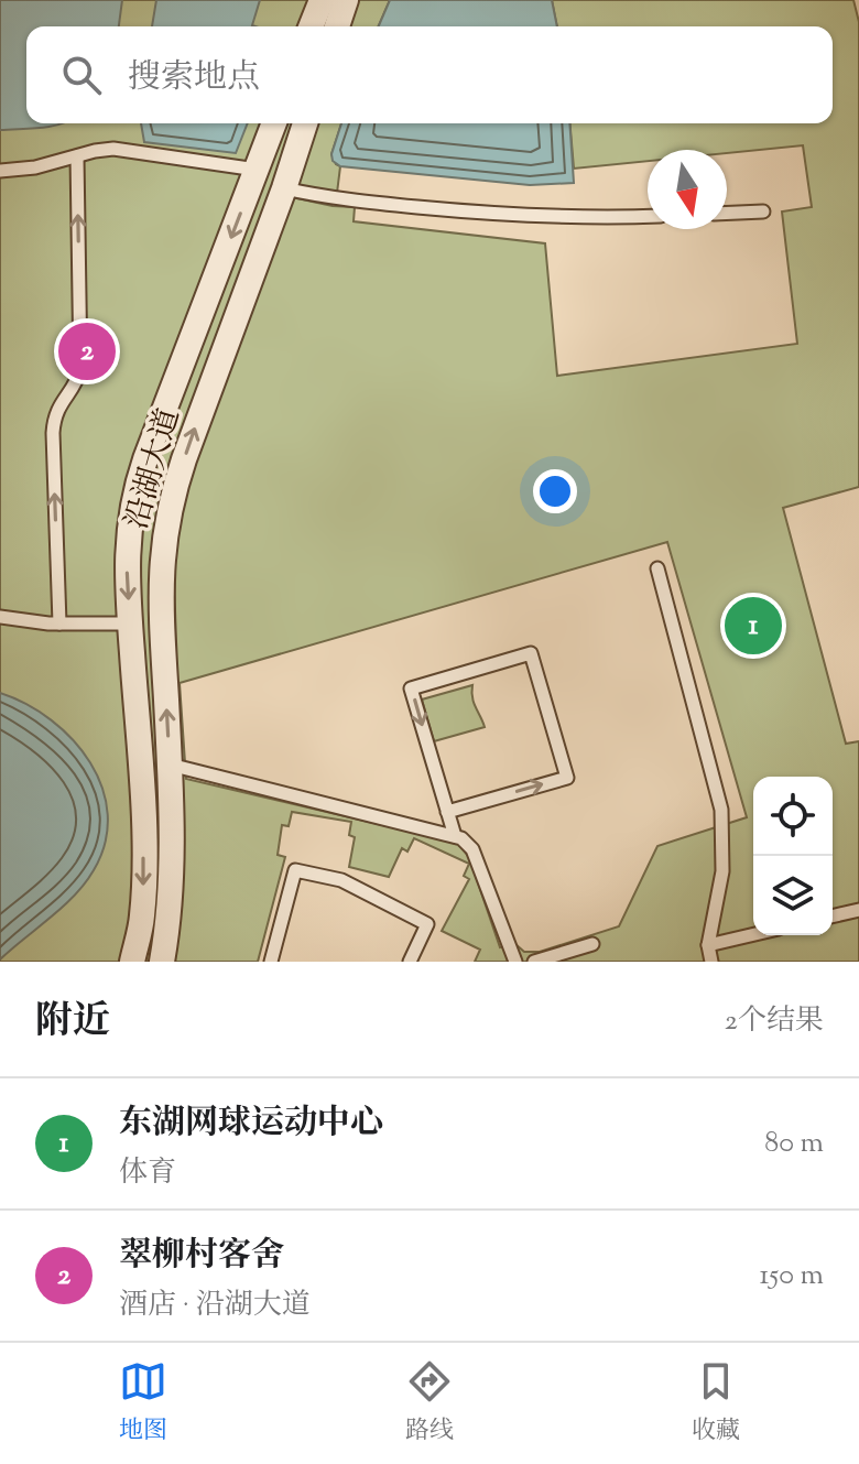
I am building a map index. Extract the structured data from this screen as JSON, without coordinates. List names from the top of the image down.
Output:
{
  "streets": {
    "street": ["沿湖大道"]
  },
  "north": "bottom",
  "page": {
    "search": "搜索地点",
    "pins": ["2", "1"],
    "heading": ["附近", "2个结果"],
    "list": [
      {
        "mark": "1",
        "name": "东湖网球运动中心",
        "note": "体育",
        "value": "80 m"
      },
      {
        "mark": "2",
        "name": "翠柳村客舍",
        "note": "酒店 · 沿湖大道",
        "value": "150 m"
      }
    ],
    "nav": ["地图", "路线", "收藏"]
  }
}
